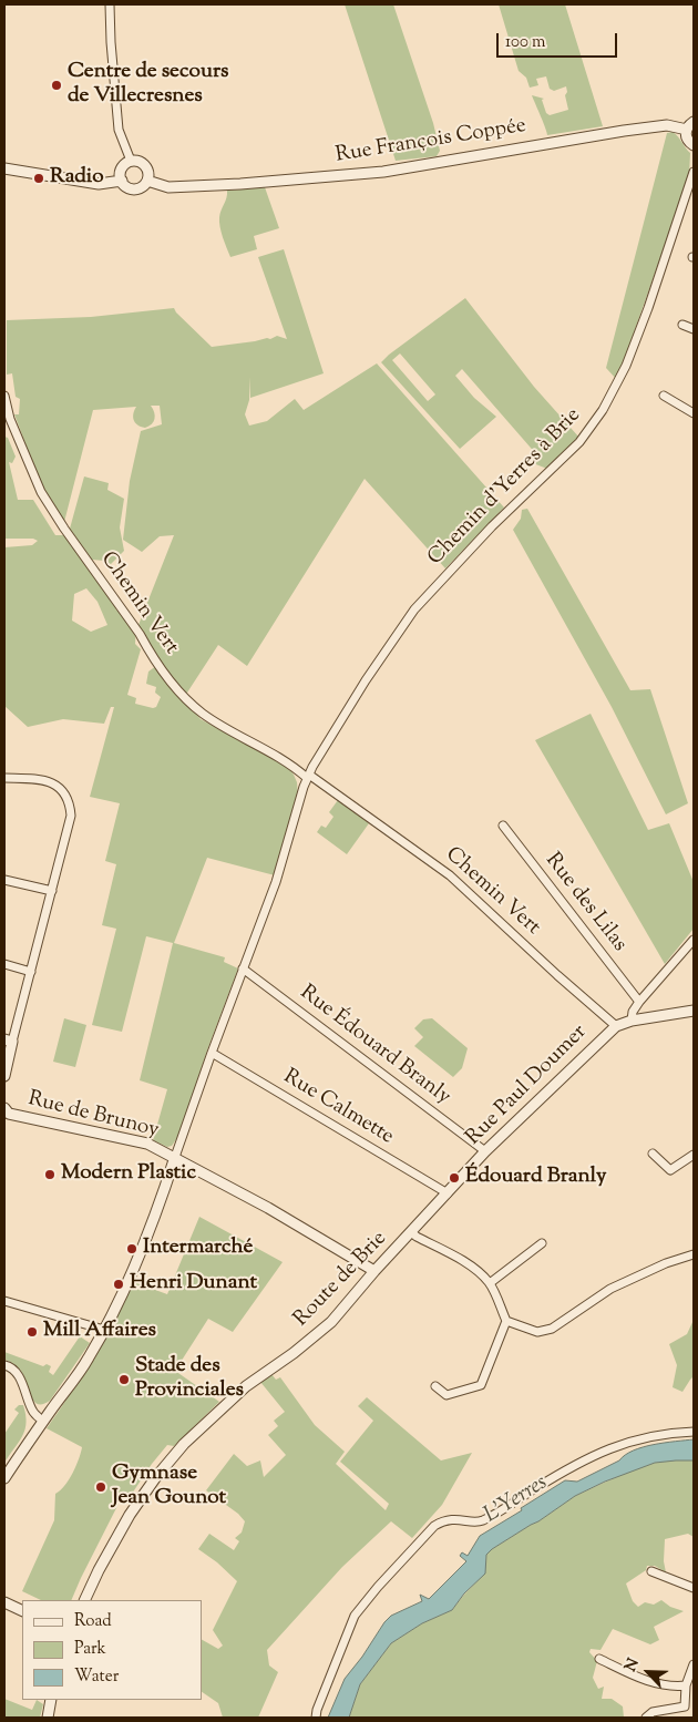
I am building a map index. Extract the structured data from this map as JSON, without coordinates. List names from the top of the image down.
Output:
{
  "streets": {
    "street": [
      "Rue François Coppée",
      "Chemin d'Yerres à Brie",
      "Chemin Vert",
      "Rue des Lilas",
      "Rue Édouard Branly",
      "Rue Paul Doumer",
      "Rue Calmette",
      "Rue de Brunoy",
      "Route de Brie"
    ]
  },
  "crossings": [
    ["Chemin d'Yerres à Brie", "Chemin Vert"],
    ["Chemin d'Yerres à Brie", "Rue Édouard Branly"],
    ["Chemin d'Yerres à Brie", "Rue Calmette"],
    ["Chemin d'Yerres à Brie", "Rue de Brunoy"],
    ["Chemin Vert", "Rue Paul Doumer"],
    ["Rue Édouard Branly", "Rue Paul Doumer"],
    ["Rue Paul Doumer", "Rue Calmette"],
    ["Rue Paul Doumer", "Route de Brie"],
    ["Rue de Brunoy", "Route de Brie"]
  ],
  "water": ["L'Yerres"],
  "places": [
    "Centre de secours de Villecresnes",
    "Radio",
    "Modern Plastic",
    "Édouard Branly",
    "Intermarché",
    "Henri Dunant",
    "Mill Affaires",
    "Stade des Provinciales",
    "Gymnase Jean Gounot"
  ],
  "legend": ["Road", "Park", "Water"],
  "scale_bar": "100 m",
  "north": "top left"
}
